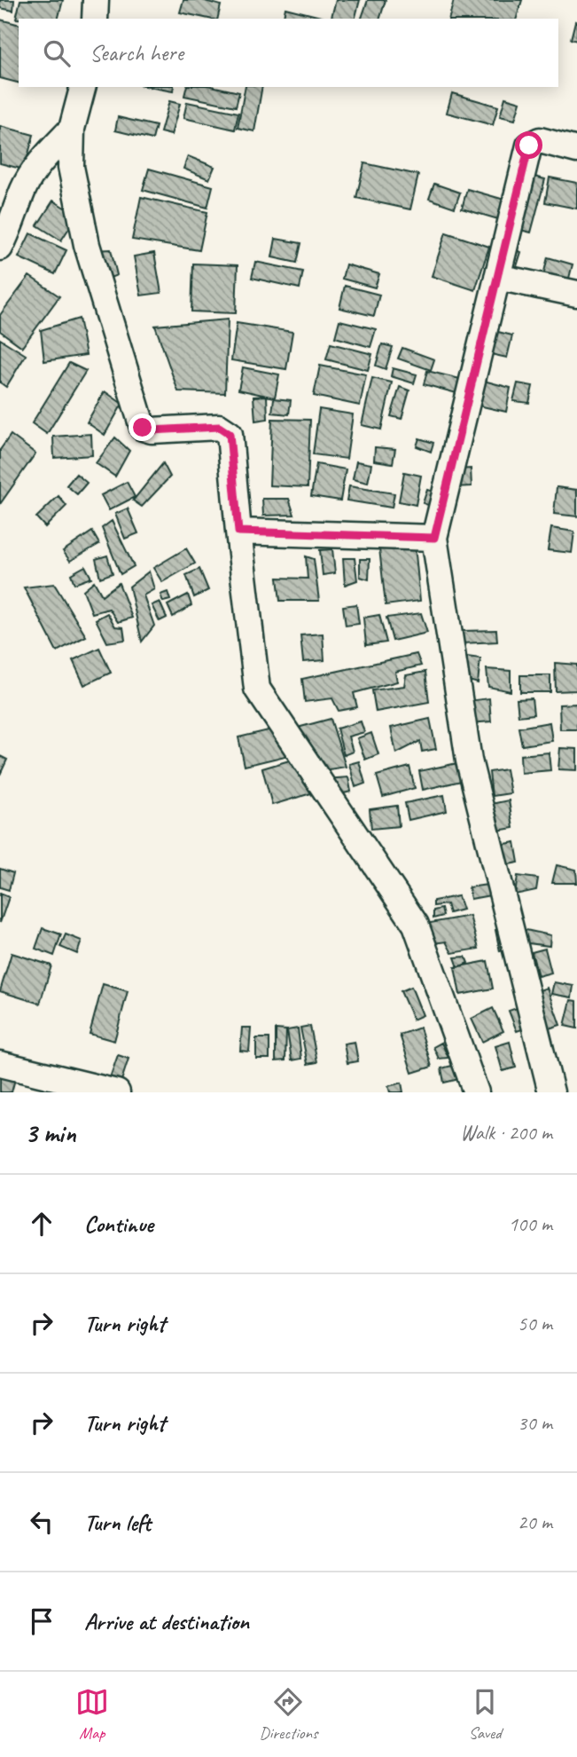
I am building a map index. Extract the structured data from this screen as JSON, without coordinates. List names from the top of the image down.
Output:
{
  "page": {
    "search": "Search here",
    "heading": ["3 min", "Walk · 200 m"],
    "list": [
      ["Continue", "100 m"],
      ["Turn right", "50 m"],
      ["Turn right", "30 m"],
      ["Turn left", "20 m"],
      "Arrive at destination"
    ],
    "nav": ["Map", "Directions", "Saved"]
  }
}
